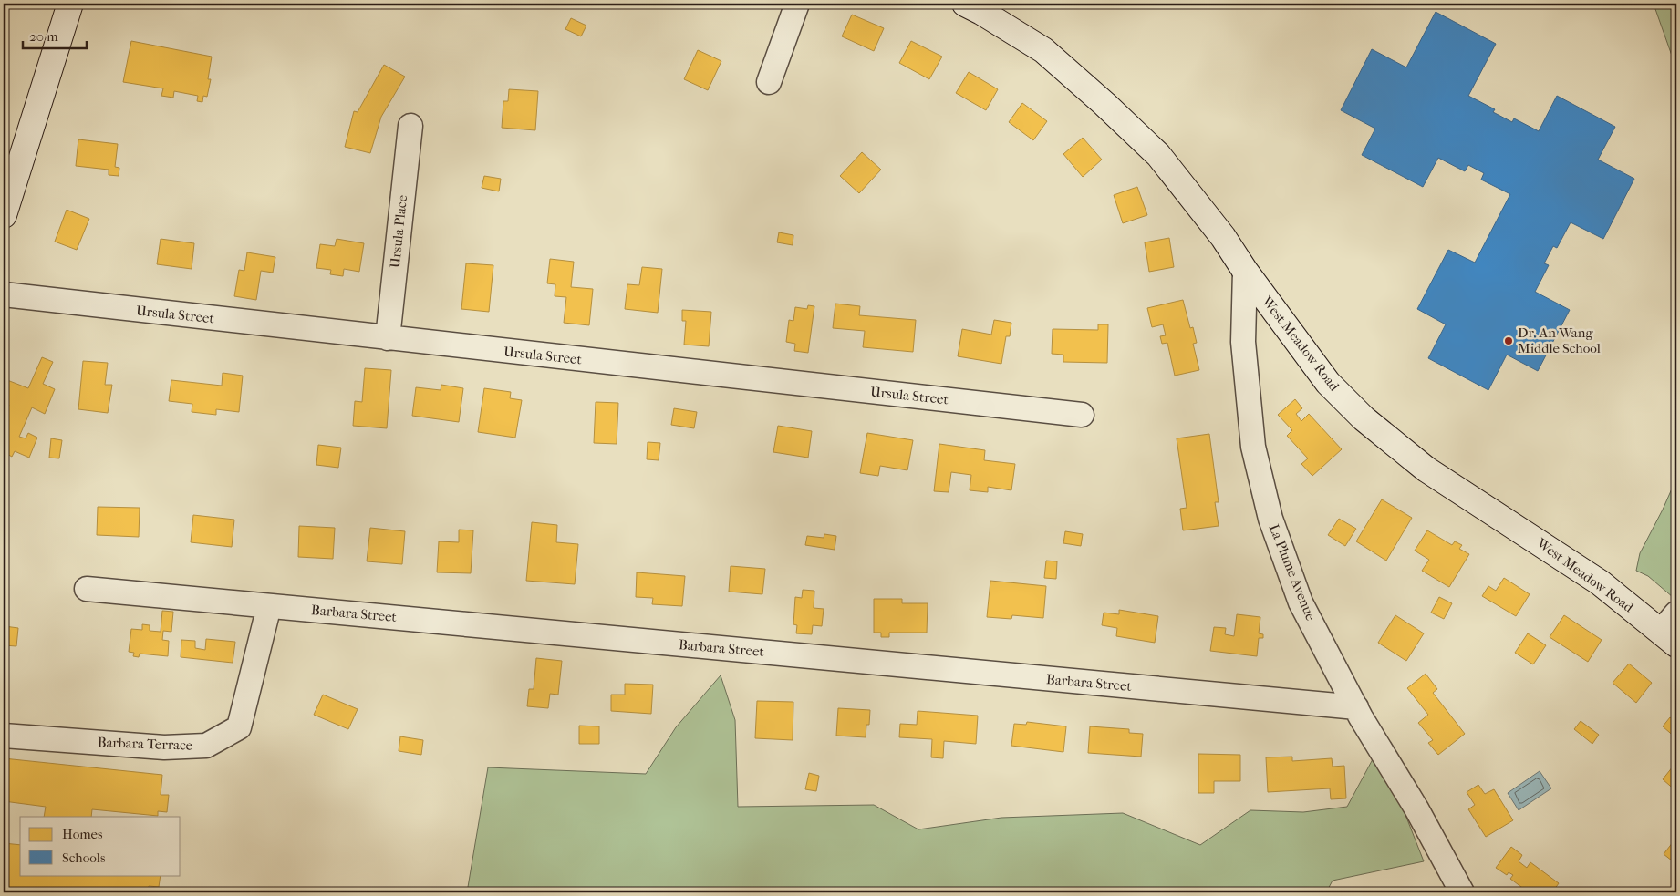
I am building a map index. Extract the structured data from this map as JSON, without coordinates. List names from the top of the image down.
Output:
{
  "streets": {
    "street": [
      "Ursula Place",
      "Ursula Street",
      "West Meadow Road",
      "La Plume Avenue",
      "Barbara Street",
      "Barbara Terrace"
    ]
  },
  "crossings": [
    ["Ursula Place", "Ursula Street"],
    ["West Meadow Road", "La Plume Avenue"],
    ["La Plume Avenue", "Barbara Street"],
    ["Barbara Street", "Barbara Terrace"]
  ],
  "places": ["Dr. An Wang Middle School"],
  "legend": ["Homes", "Schools"],
  "scale_bar": "20 m"
}
